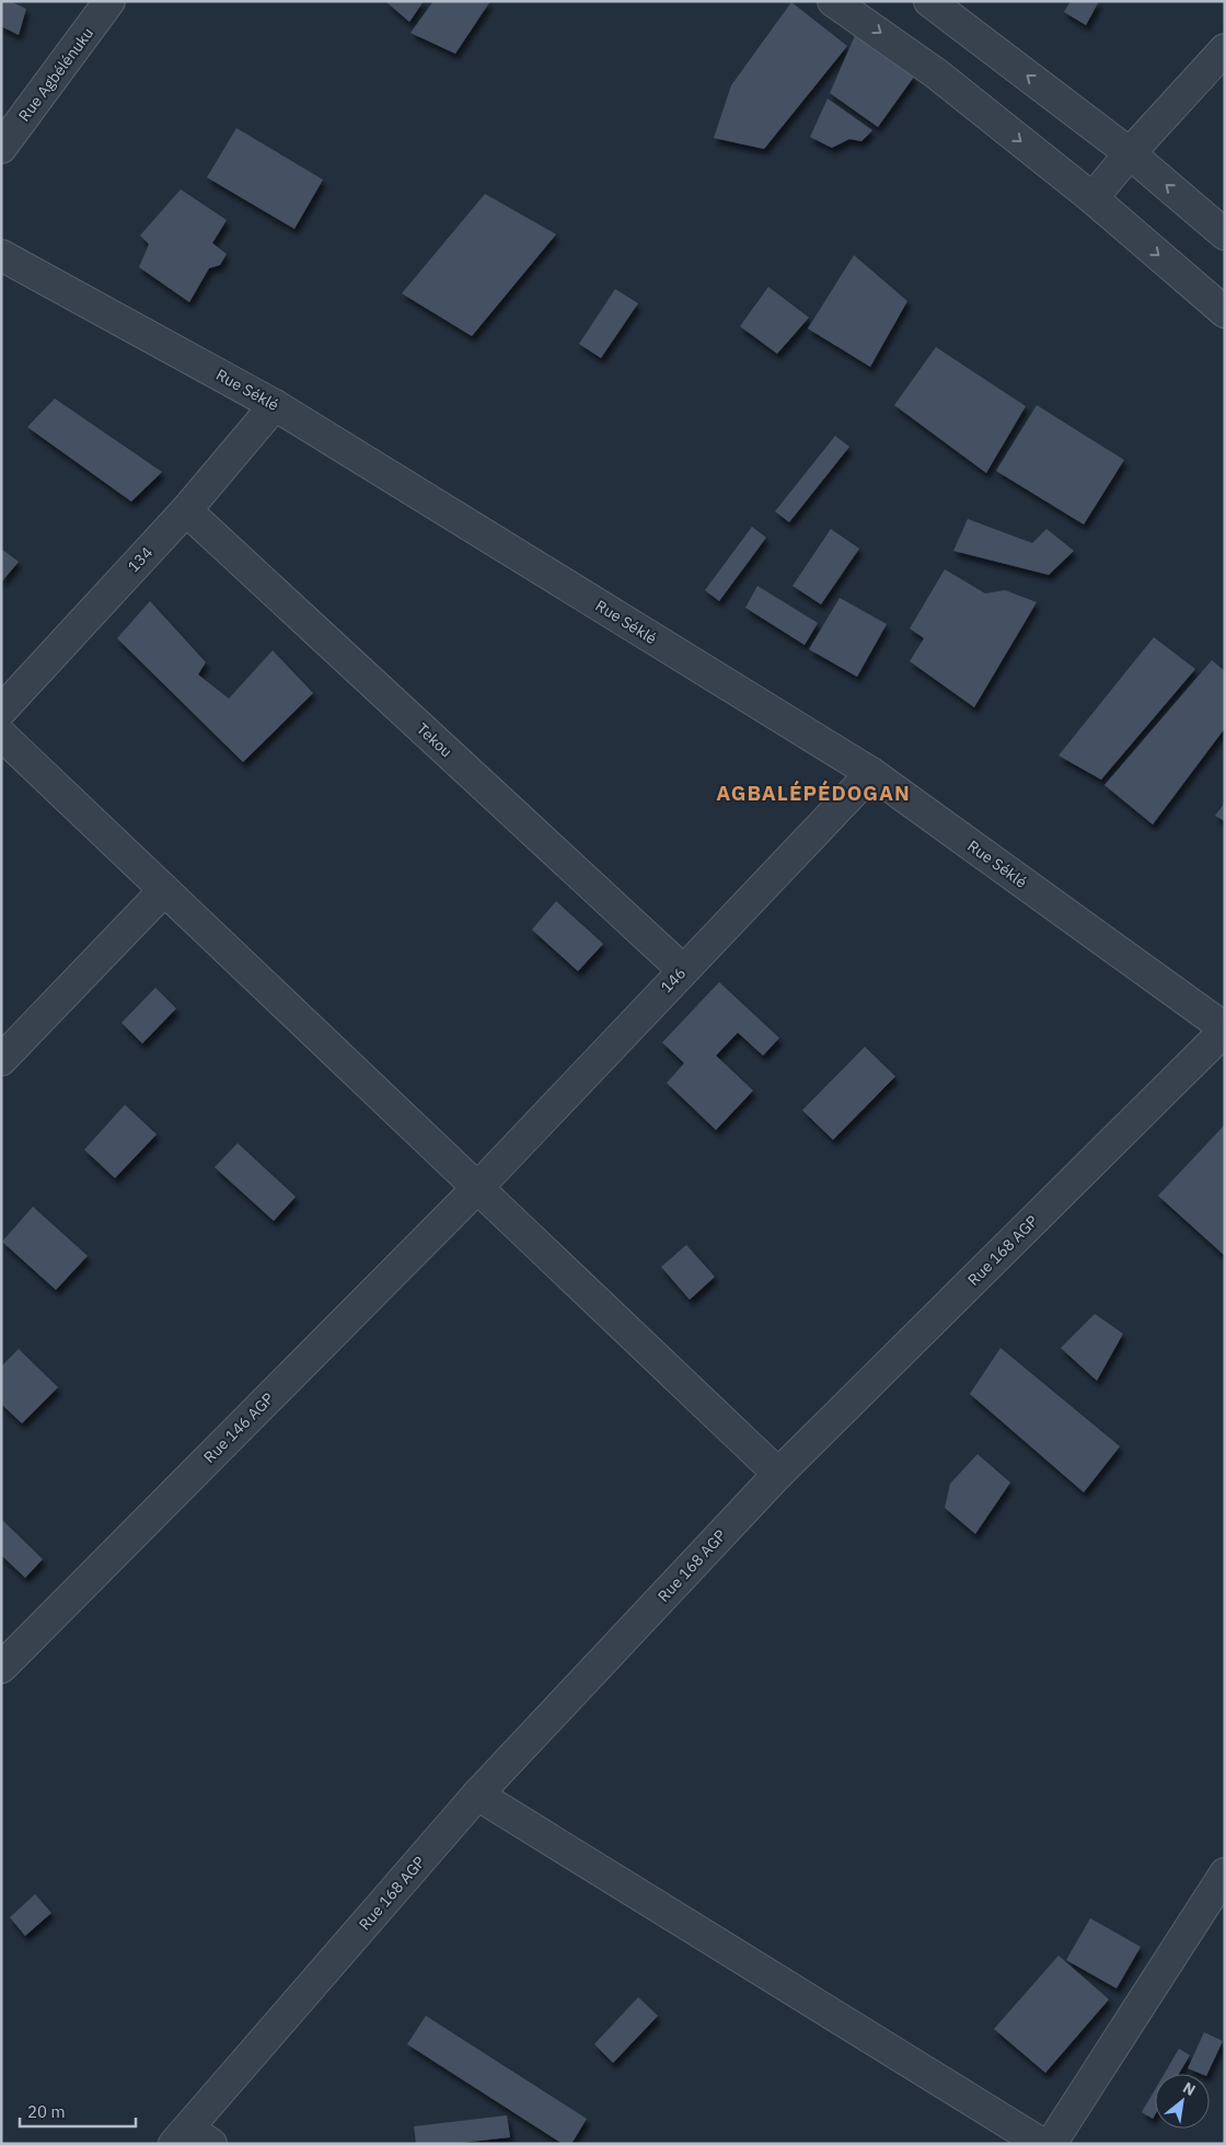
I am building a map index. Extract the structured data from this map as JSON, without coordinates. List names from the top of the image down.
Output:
{
  "streets": {
    "street": [
      "Rue Agbélénuku",
      "Rue Séklé",
      "134",
      "Tekou",
      "146",
      "Rue 168 AGP",
      "Rue 146 AGP"
    ]
  },
  "crossings": [
    ["Rue Séklé", "134"],
    ["Rue Séklé", "146"],
    ["Rue Séklé", "Rue 168 AGP"],
    ["134", "Tekou"],
    ["Tekou", "146"],
    ["146", "Rue 146 AGP"]
  ],
  "districts": ["AGBALÉPÉDOGAN"],
  "scale_bar": "20 m",
  "north": "top right"
}
